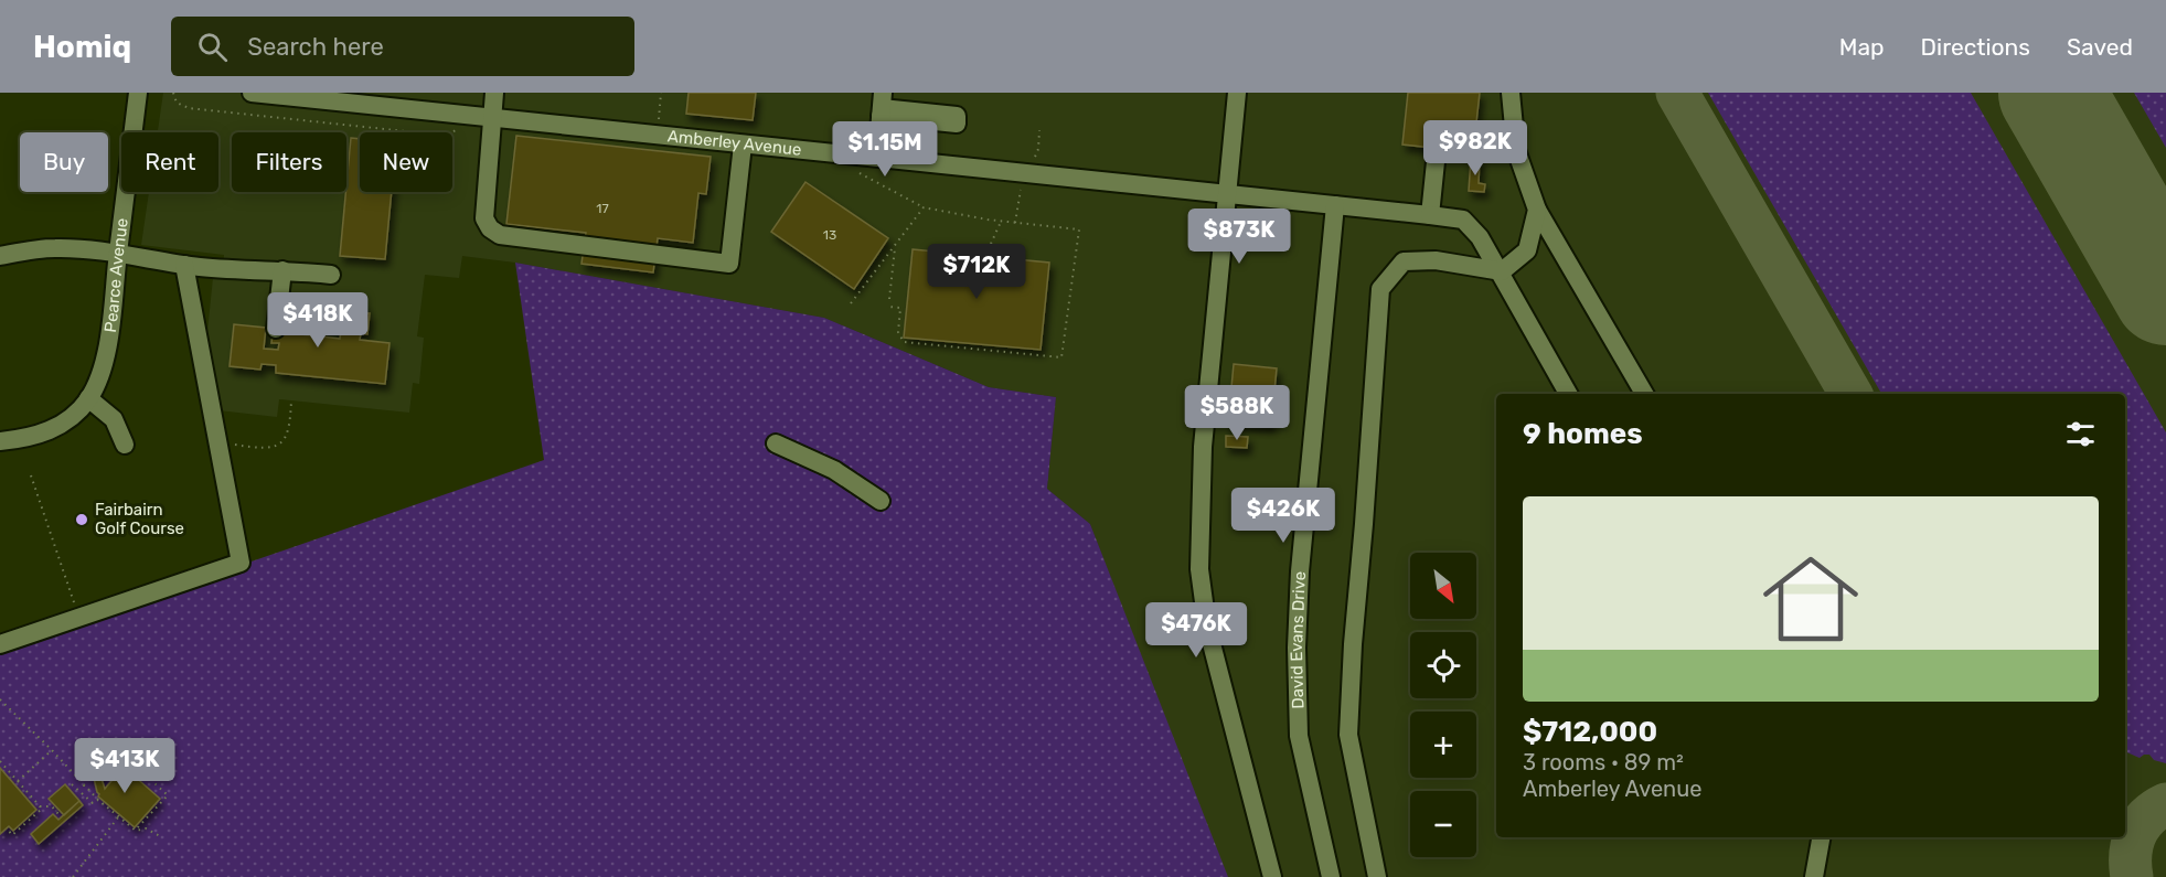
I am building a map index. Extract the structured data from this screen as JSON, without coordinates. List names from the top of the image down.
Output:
{
  "streets": {
    "street": ["Amberley Avenue", "Pearce Avenue", "David Evans Drive"]
  },
  "crossings": [
    ["Amberley Avenue", "David Evans Drive"]
  ],
  "places": ["Fairbairn Golf Course"],
  "house_numbers": ["17", "13"],
  "north": "bottom right",
  "page": {
    "header": "Homiq",
    "search": "Search here",
    "nav": ["Map", "Directions", "Saved"],
    "price": [
      "$982K",
      "$1.15M",
      "$873K",
      "$712K",
      "$418K",
      "$588K",
      "$426K",
      "$476K",
      "$413K"
    ],
    "chip": [
      "Buy",
      "Rent",
      "Filters",
      "New"
    ],
    "heading": "9 homes",
    "list": [
      {
        "name": "$712,000",
        "note": "3 rooms · 89 m² · Amberley Avenue"
      }
    ],
    "map_buttons": ["+", "−"]
  }
}
